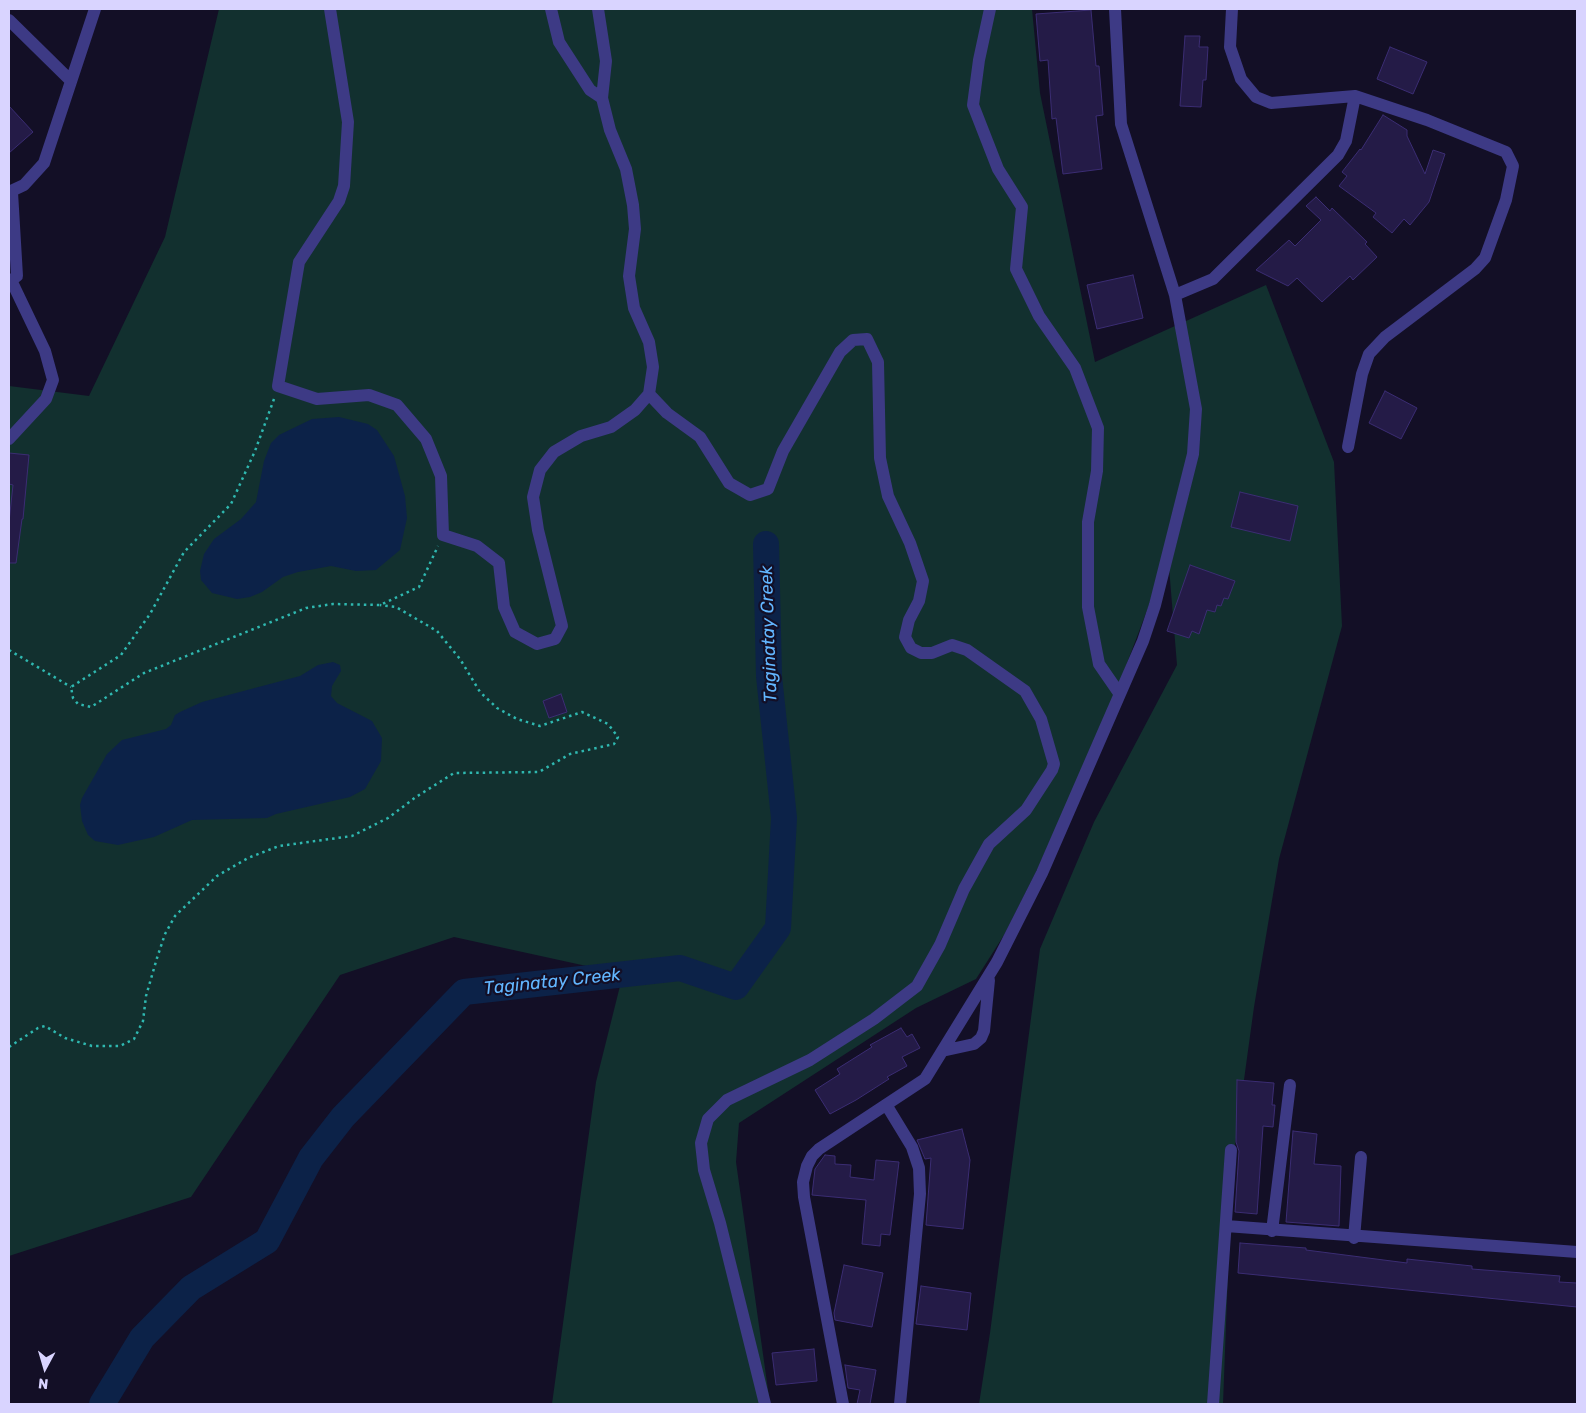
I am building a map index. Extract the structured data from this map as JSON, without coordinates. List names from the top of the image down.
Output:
{
  "water": ["Taginatay Creek"],
  "north": "bottom"
}
